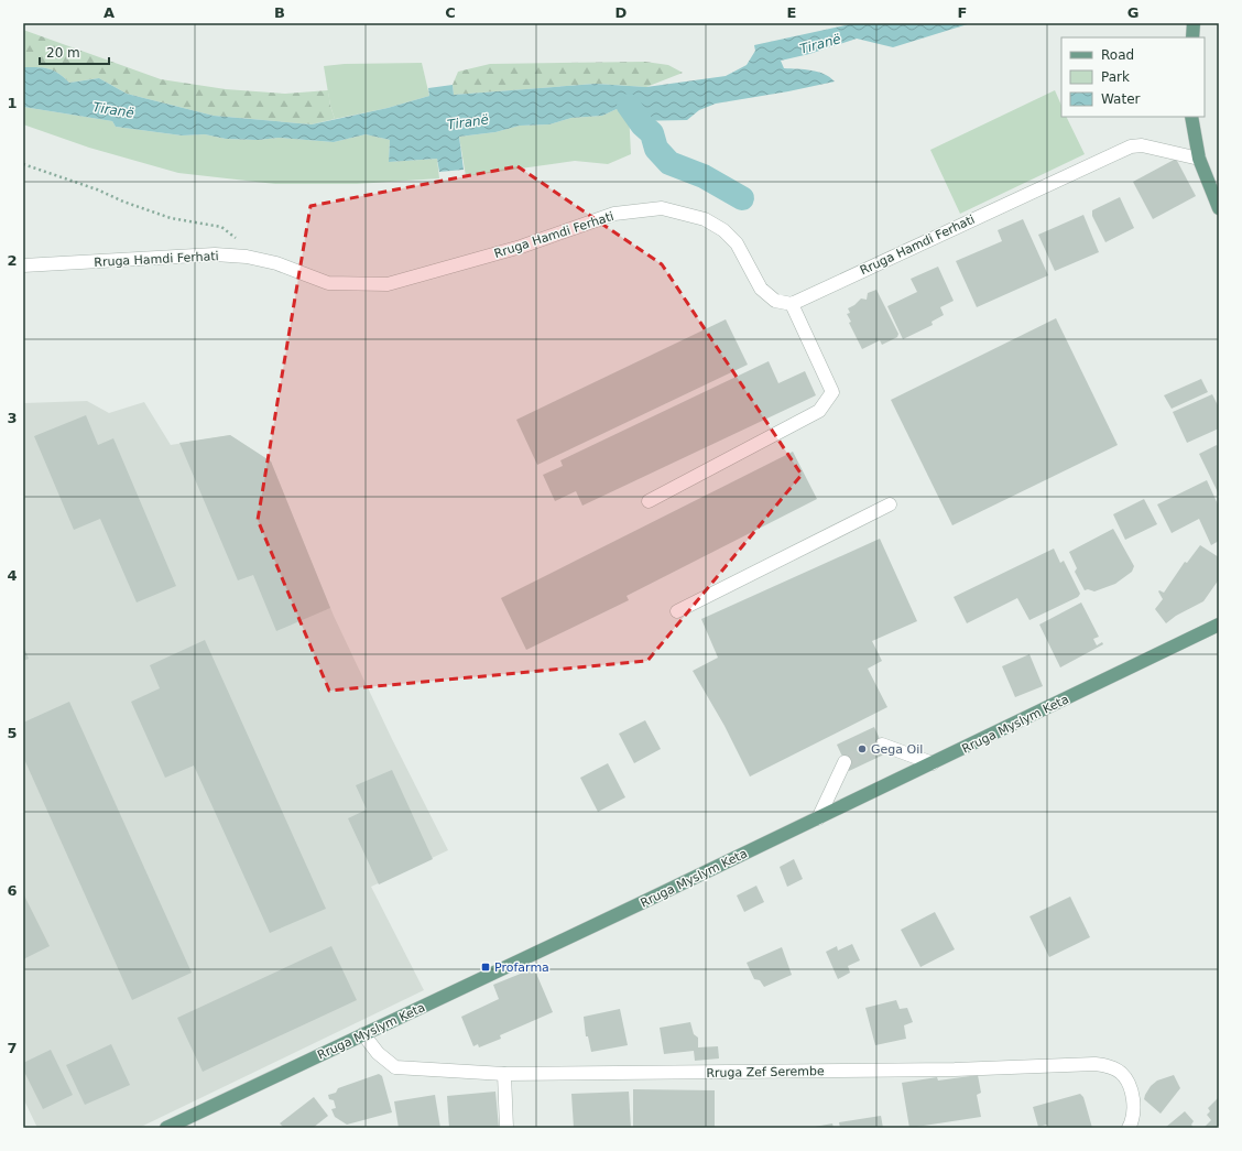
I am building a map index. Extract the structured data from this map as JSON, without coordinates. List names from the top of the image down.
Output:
{
  "streets": {
    "main road": ["Rruga Myslym Keta"],
    "street": ["Rruga Hamdi Ferhati", "Rruga Zef Serembe"]
  },
  "crossings": [
    ["Rruga Myslym Keta", "Rruga Zef Serembe"]
  ],
  "water": ["Tiranë"],
  "places": {
    "other": ["Gega Oil"],
    "transit": ["Profarma"]
  },
  "legend": ["Road", "Park", "Water"],
  "scale_bar": "20 m",
  "grid": {
    "columns": [
      "A",
      "B",
      "C",
      "D",
      "E",
      "F",
      "G"
    ],
    "rows": [
      "1",
      "2",
      "3",
      "4",
      "5",
      "6",
      "7"
    ]
  }
}
